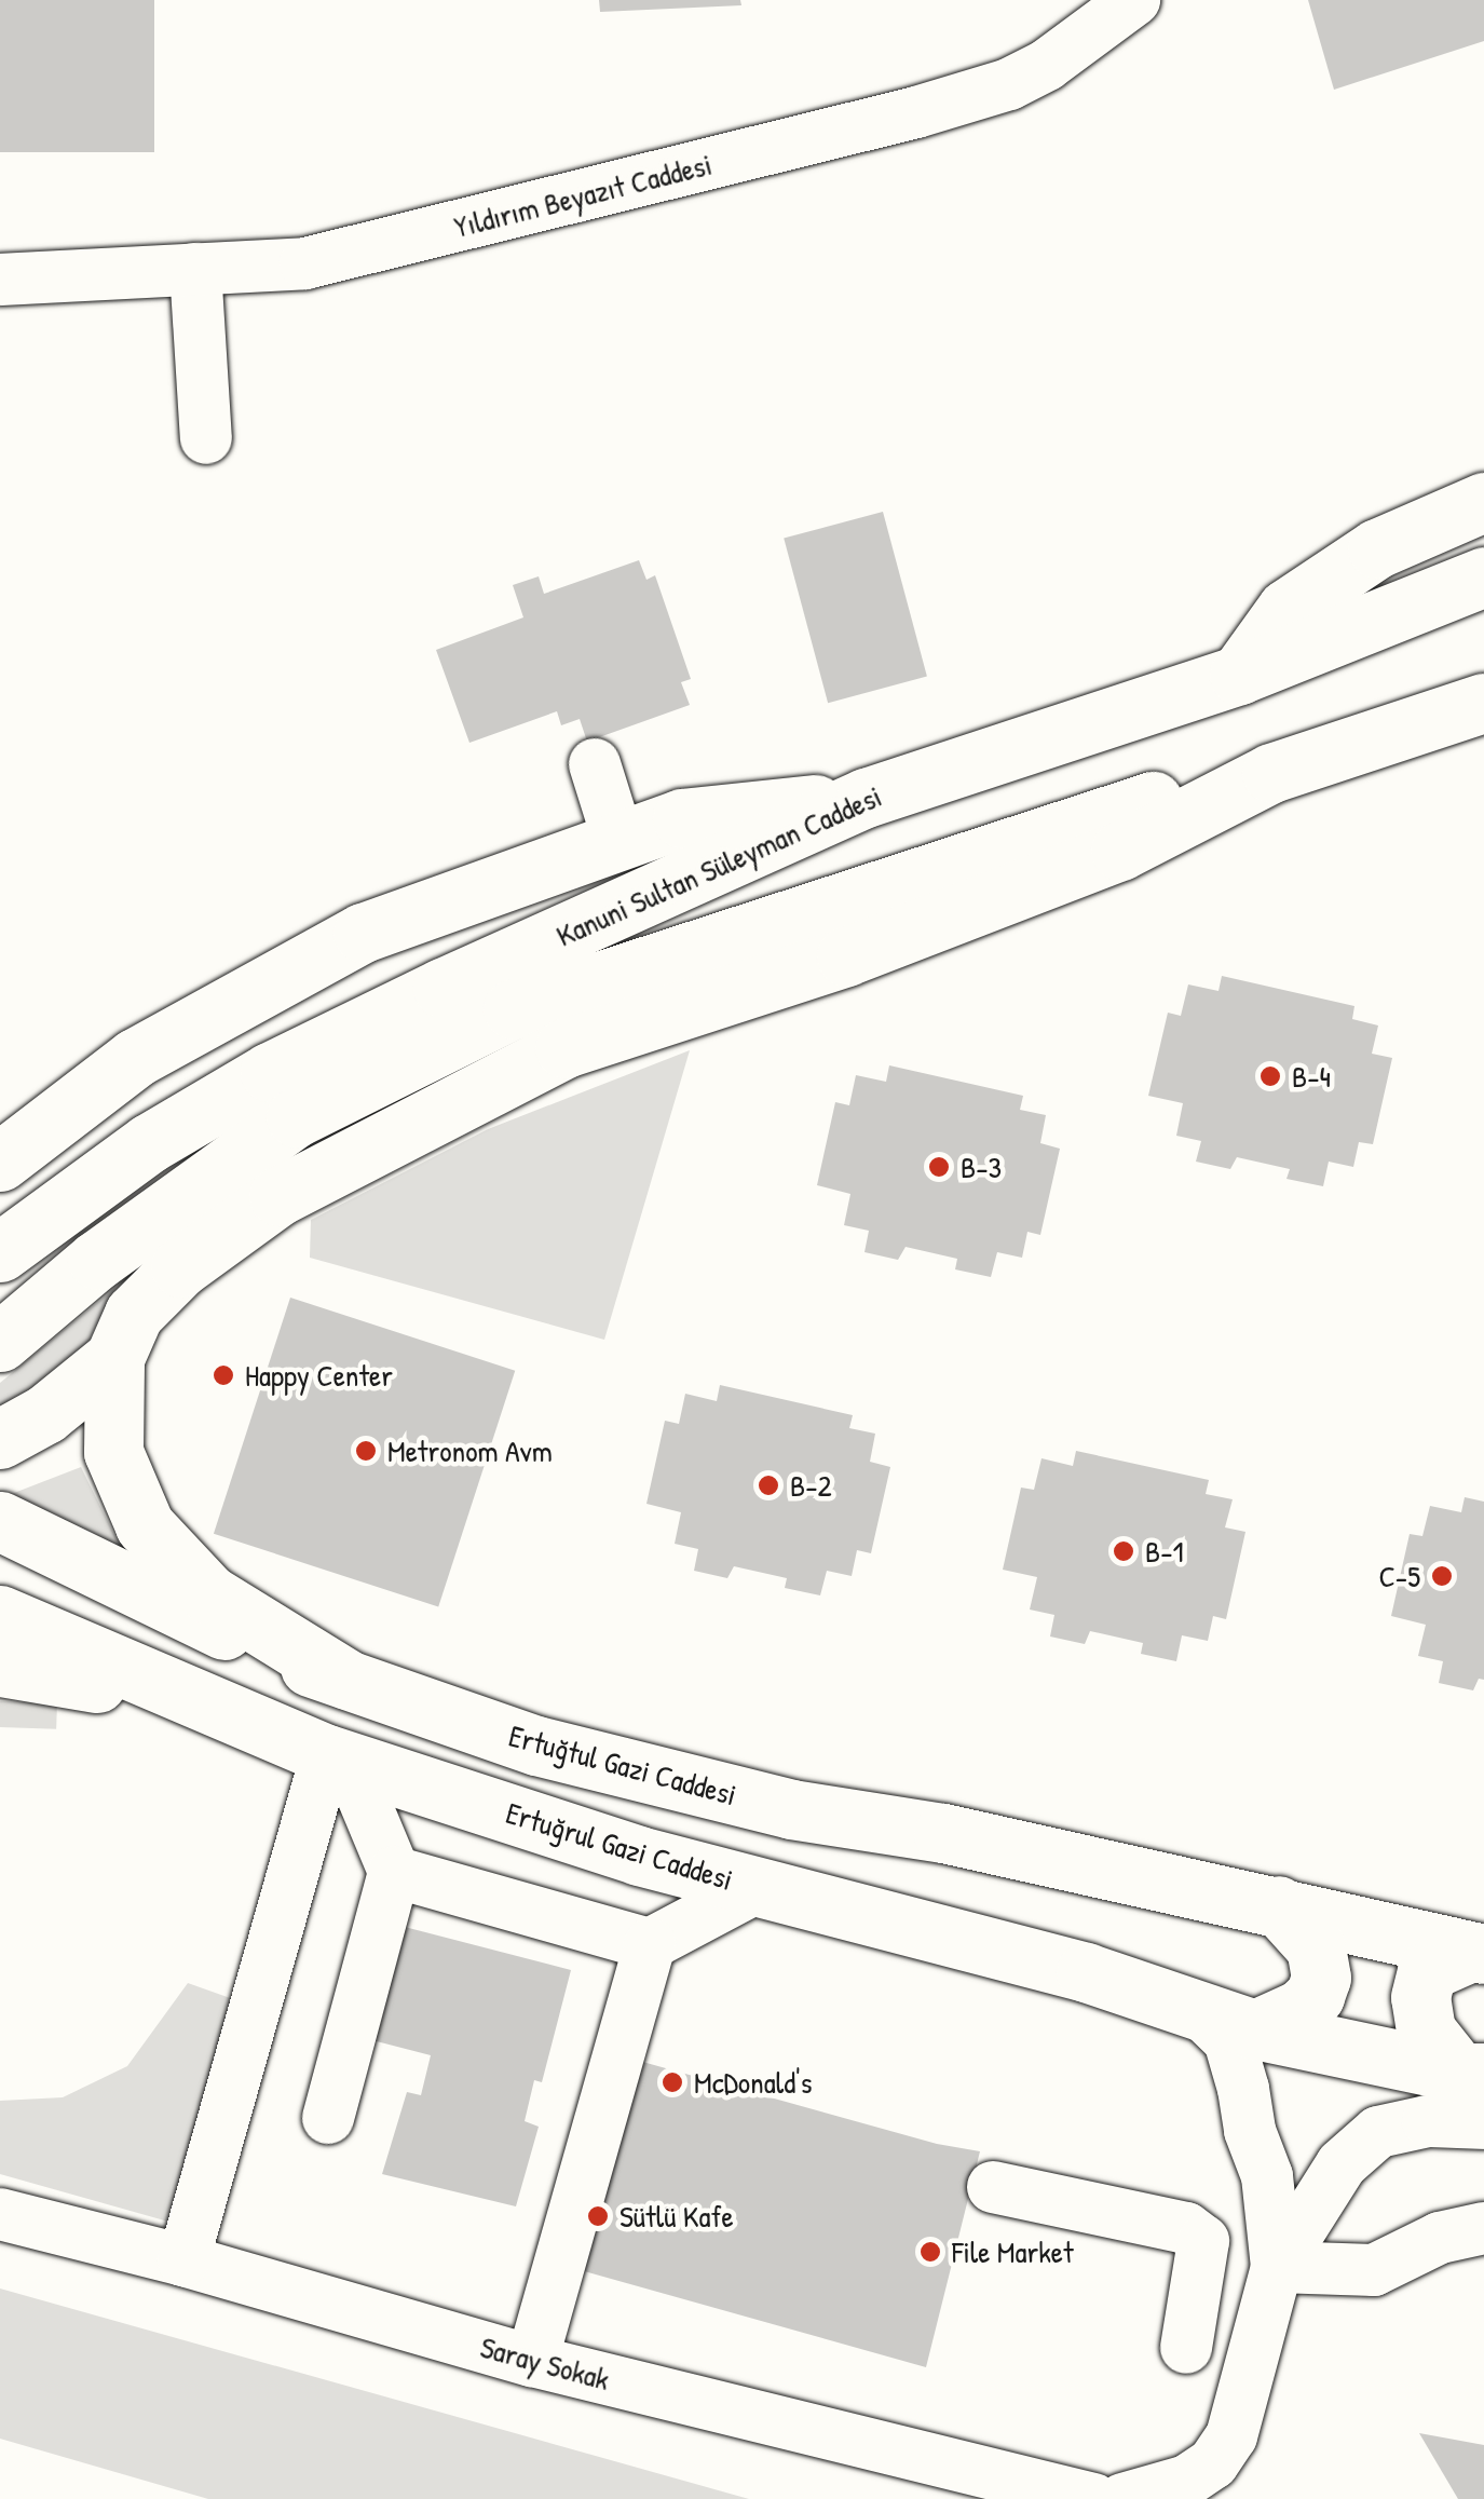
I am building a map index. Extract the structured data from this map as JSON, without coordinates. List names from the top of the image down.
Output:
{
  "streets": {
    "main road": ["Kanuni Sultan Süleyman Caddesi", "Ertuğtul Gazi Caddesi", "Ertuğrul Gazi Caddesi"],
    "street": ["Yıldırım Beyazıt Caddesi", "Saray Sokak"]
  },
  "places": [
    "B-4",
    "B-3",
    "Happy Center",
    "Metronom Avm",
    "B-2",
    "B-1",
    "C-5",
    "McDonald's",
    "Sütlü Kafe",
    "File Market"
  ]
}
